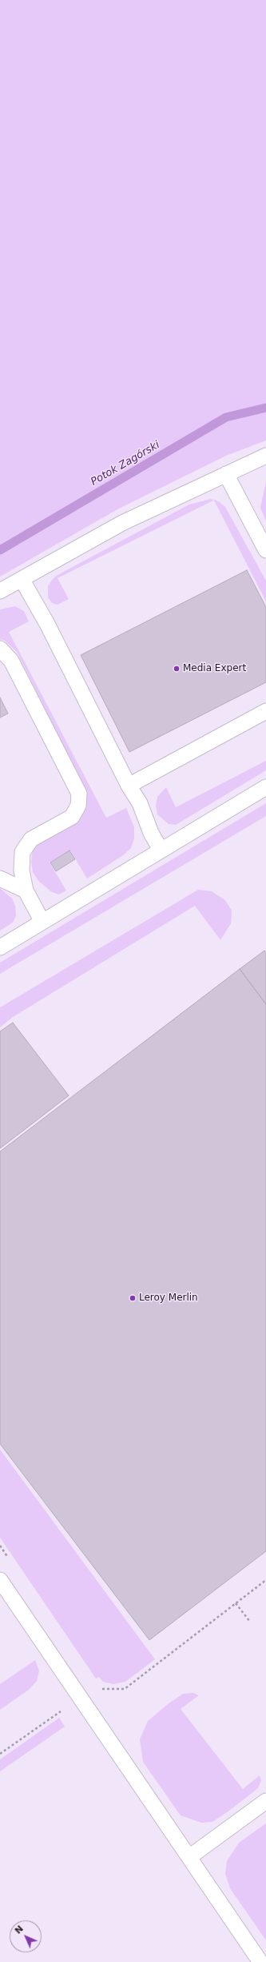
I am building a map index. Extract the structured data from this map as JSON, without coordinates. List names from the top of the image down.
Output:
{
  "water": ["Potok Zagórski"],
  "places": ["Media Expert", "Leroy Merlin"],
  "north": "top left"
}
